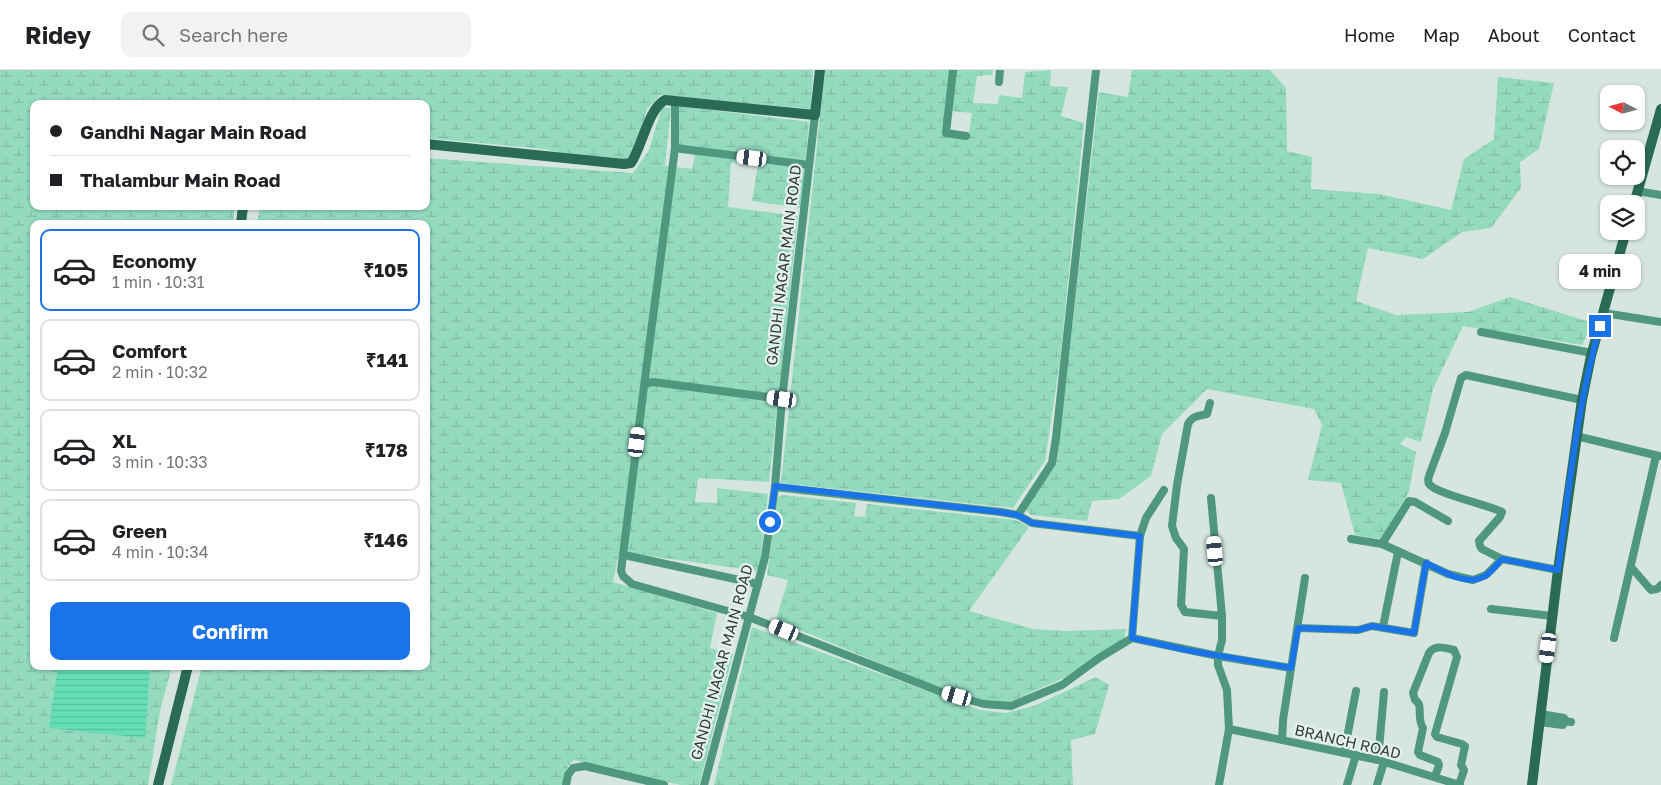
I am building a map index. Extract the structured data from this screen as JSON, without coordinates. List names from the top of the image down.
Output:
{
  "streets": {
    "street": ["GANDHI NAGAR MAIN ROAD", "BRANCH ROAD"]
  },
  "north": "left",
  "page": {
    "header": "Ridey",
    "search": "Search here",
    "nav": [
      "Home",
      "Map",
      "About",
      "Contact"
    ],
    "banner": ["Gandhi Nagar Main Road", "Thalambur Main Road"],
    "list": [
      {
        "name": "Economy",
        "note": "1 min · 10:31",
        "value": "₹105"
      },
      {
        "name": "Comfort",
        "note": "2 min · 10:32",
        "value": "₹141"
      },
      {
        "name": "XL",
        "note": "3 min · 10:33",
        "value": "₹178"
      },
      {
        "name": "Green",
        "note": "4 min · 10:34",
        "value": "₹146"
      }
    ],
    "bubble": "4 min",
    "buttons": "Confirm"
  }
}
